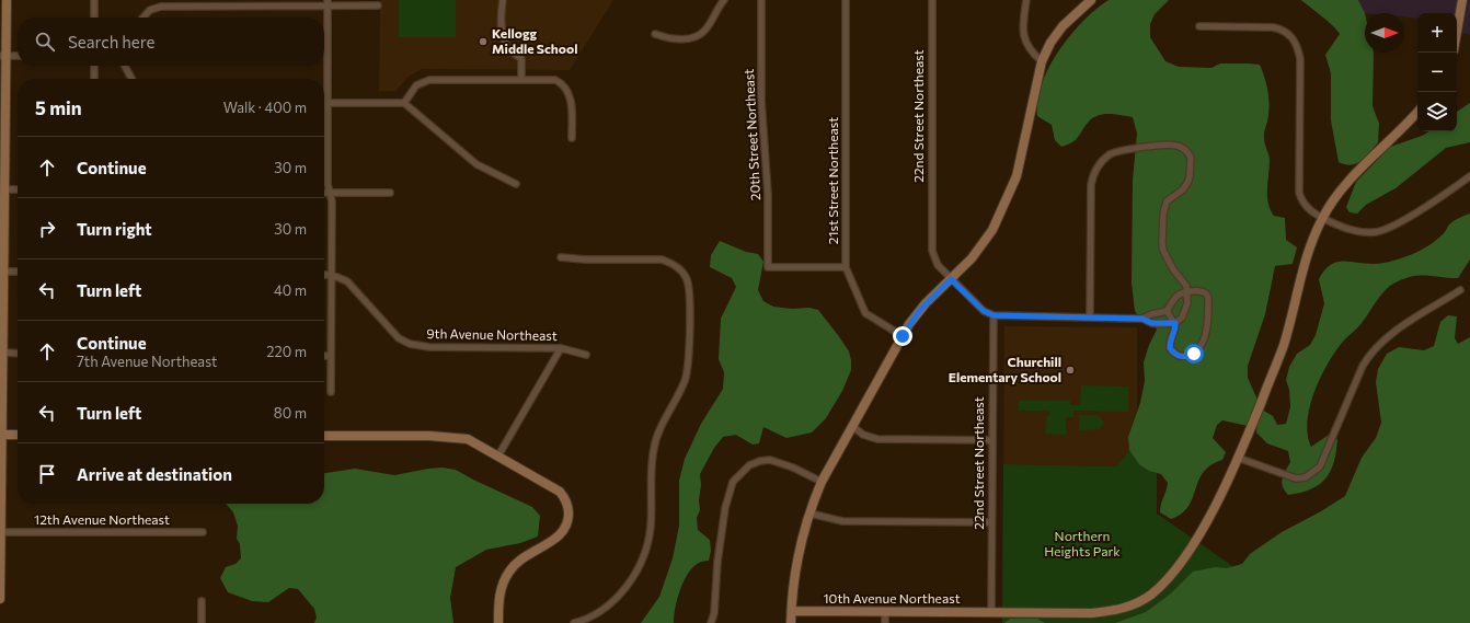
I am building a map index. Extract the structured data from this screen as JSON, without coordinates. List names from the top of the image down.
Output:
{
  "streets": {
    "street": [
      "22nd Street Northeast",
      "20th Street Northeast",
      "21st Street Northeast",
      "9th Avenue Northeast",
      "12th Avenue Northeast",
      "10th Avenue Northeast"
    ]
  },
  "crossings": [
    ["22nd Street Northeast", "10th Avenue Northeast"],
    ["20th Street Northeast", "21st Street Northeast"]
  ],
  "parks": ["Northern Heights Park"],
  "places": ["Kellogg Middle School", "Churchill Elementary School"],
  "north": "right",
  "page": {
    "map_buttons": ["+", "−"],
    "search": "Search here",
    "heading": ["5 min", "Walk · 400 m"],
    "list": [
      ["Continue", "30 m"],
      ["Turn right", "30 m"],
      ["Turn left", "40 m"],
      ["Continue", "7th Avenue Northeast", "220 m"],
      ["Turn left", "80 m"],
      "Arrive at destination"
    ]
  }
}
